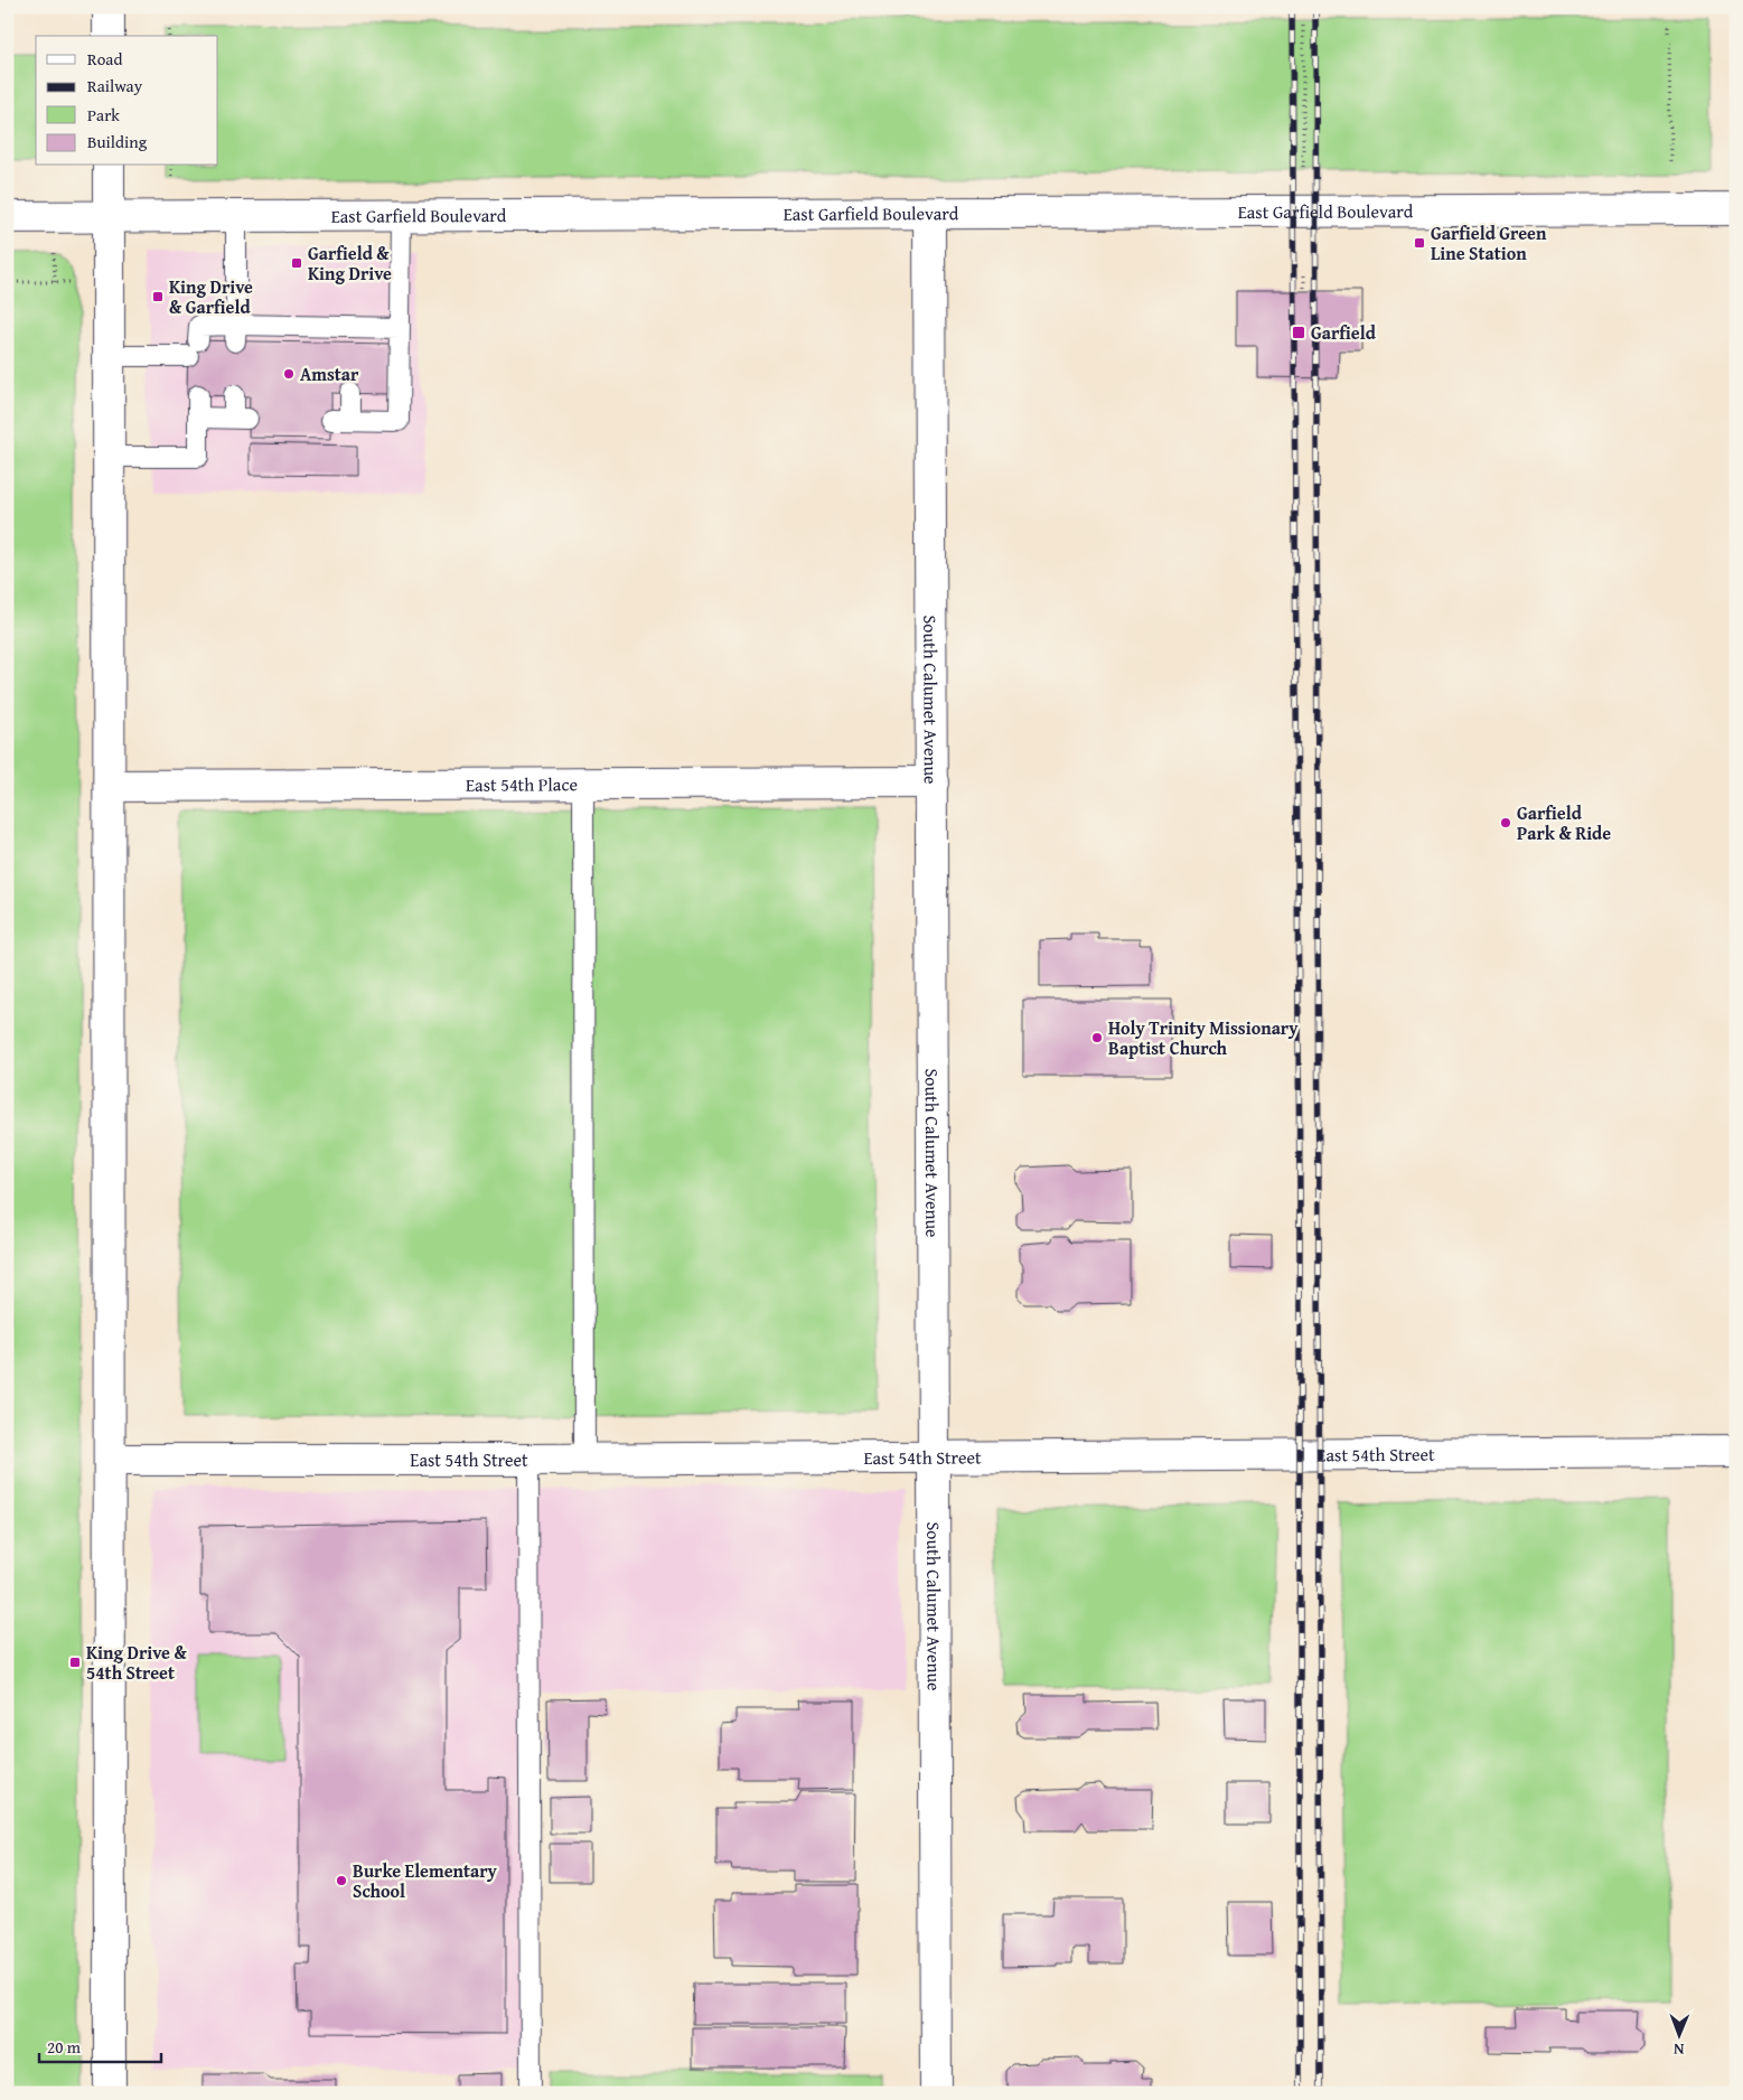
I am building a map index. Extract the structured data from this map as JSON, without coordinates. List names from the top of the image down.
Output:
{
  "streets": {
    "street": [
      "East Garfield Boulevard",
      "South Calumet Avenue",
      "East 54th Place",
      "East 54th Street"
    ]
  },
  "crossings": [
    ["East Garfield Boulevard", "South Calumet Avenue"],
    ["South Calumet Avenue", "East 54th Place"],
    ["South Calumet Avenue", "East 54th Street"]
  ],
  "places": {
    "transit": [
      "Garfield Green Line Station",
      "Garfield & King Drive",
      "King Drive & Garfield",
      "Garfield",
      "King Drive & 54th Street"
    ],
    "other": [
      "Amstar",
      "Garfield Park & Ride",
      "Holy Trinity Missionary Baptist Church",
      "Burke Elementary School"
    ]
  },
  "legend": [
    "Road",
    "Railway",
    "Park",
    "Building"
  ],
  "scale_bar": "20 m",
  "north": "bottom"
}
